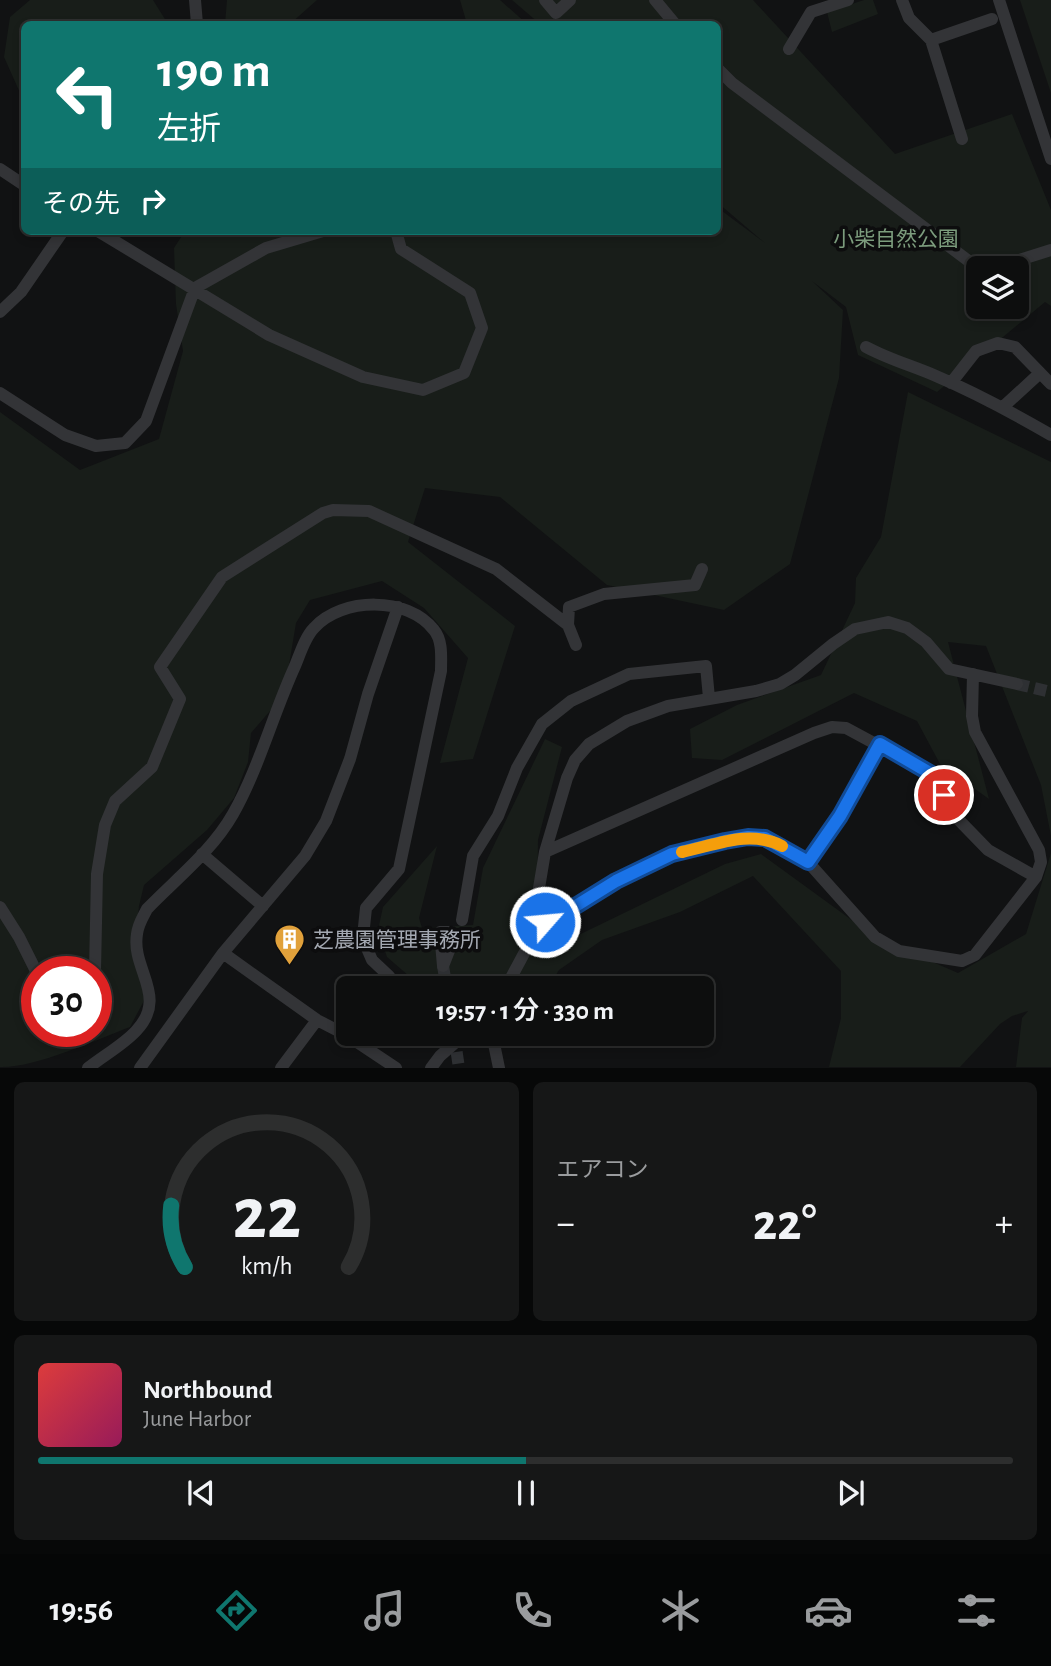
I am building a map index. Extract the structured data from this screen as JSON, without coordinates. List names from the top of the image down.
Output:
{
  "parks": ["小柴自然公園"],
  "places": {
    "building": ["芝農園管理事務所"]
  },
  "page": {
    "turn": ["190 m", "左折"],
    "then": "その先",
    "limit": "30",
    "trip": "19:57 · 1 分 · 330 m",
    "tile": "エアコン",
    "heat": ["−", "22°", "+"],
    "song": ["Northbound", "June Harbor"],
    "tabs": "19:56",
    "gauge": ["22", "km/h"]
  }
}
